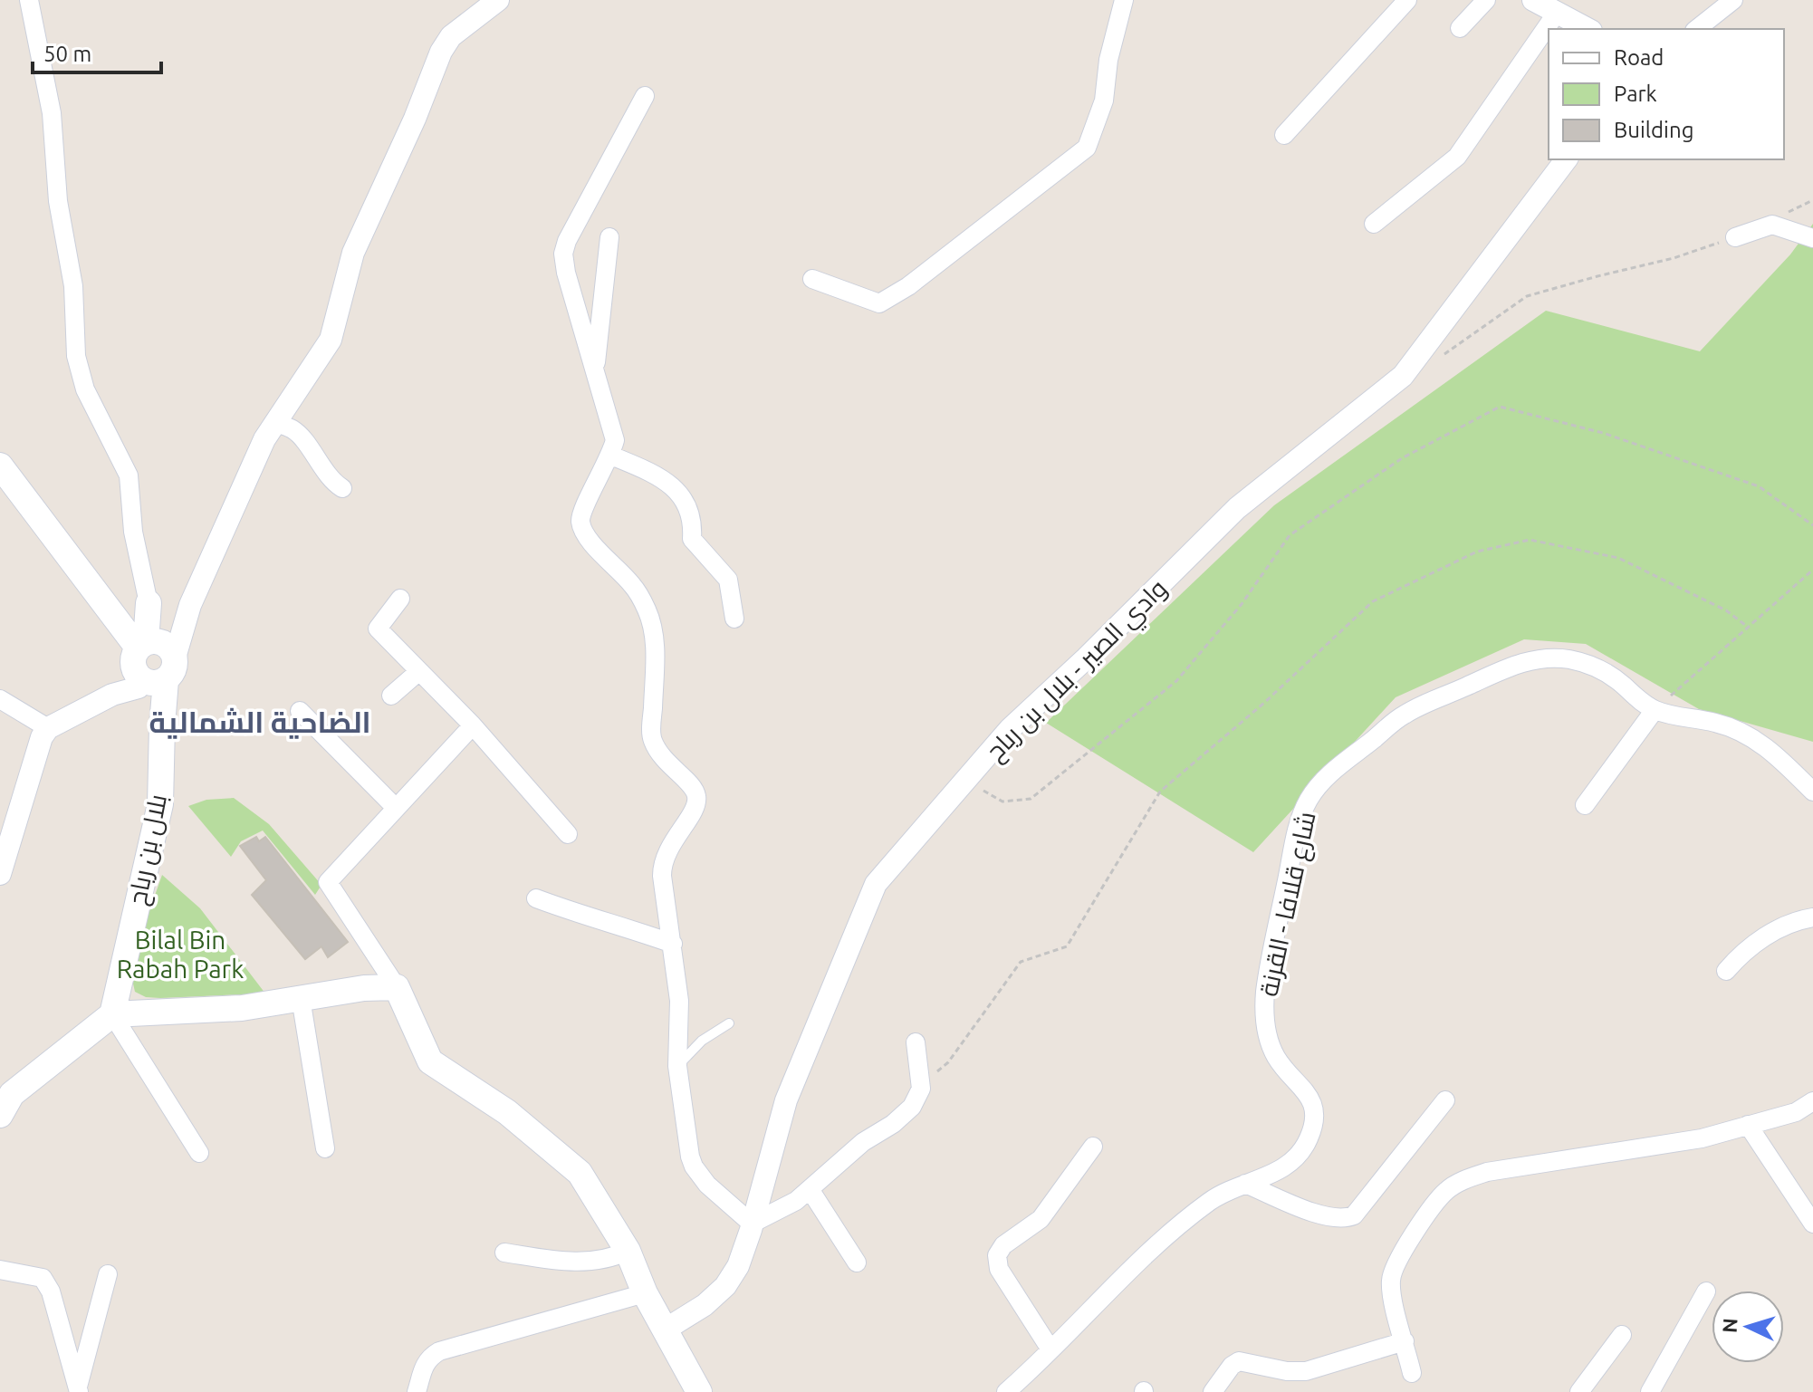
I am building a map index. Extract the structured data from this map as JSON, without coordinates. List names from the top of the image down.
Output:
{
  "streets": {
    "main road": ["بلال بن رباح"],
    "street": ["وادي الصير - بلال بن رباح", "شارع قلافا - القرنة"]
  },
  "districts": ["الضاحية الشمالية"],
  "parks": ["Bilal Bin Rabah Park"],
  "legend": ["Road", "Park", "Building"],
  "scale_bar": "50 m",
  "north": "left"
}
